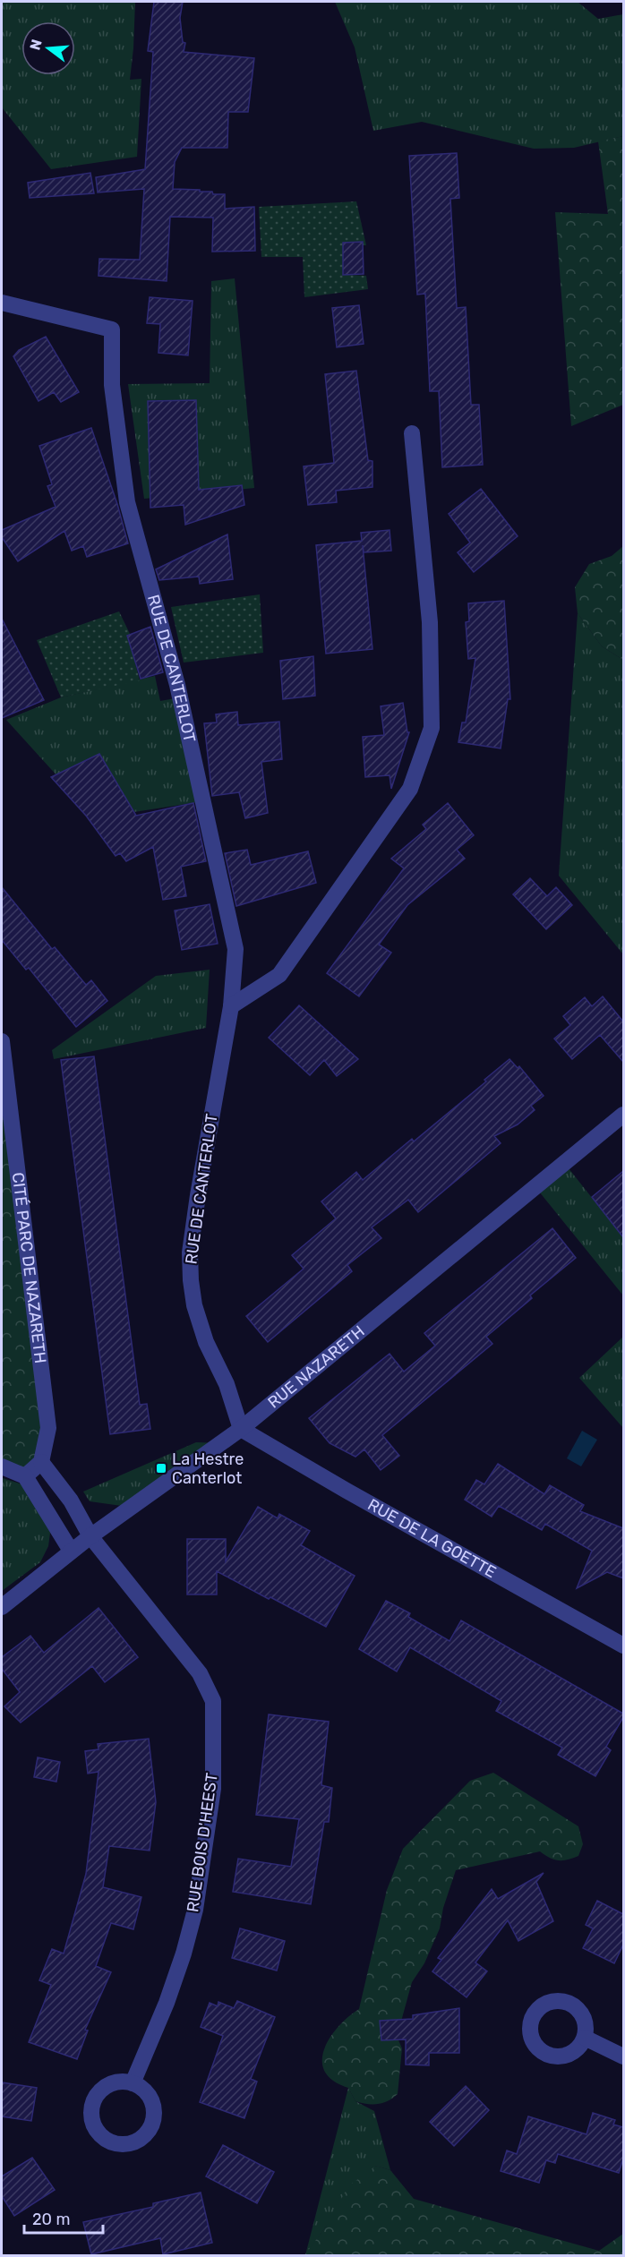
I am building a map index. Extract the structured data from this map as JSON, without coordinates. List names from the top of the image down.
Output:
{
  "streets": {
    "street": [
      "RUE DE CANTERLOT",
      "CITÉ PARC DE NAZARETH",
      "RUE NAZARETH",
      "RUE DE LA GOETTE",
      "RUE BOIS D'HEEST"
    ]
  },
  "crossings": [
    ["RUE DE CANTERLOT", "RUE NAZARETH"],
    ["RUE DE CANTERLOT", "RUE DE LA GOETTE"],
    ["RUE NAZARETH", "RUE DE LA GOETTE"],
    ["RUE NAZARETH", "RUE BOIS D'HEEST"]
  ],
  "places": {
    "transit": ["La Hestre Canterlot"]
  },
  "scale_bar": "20 m",
  "north": "left"
}
